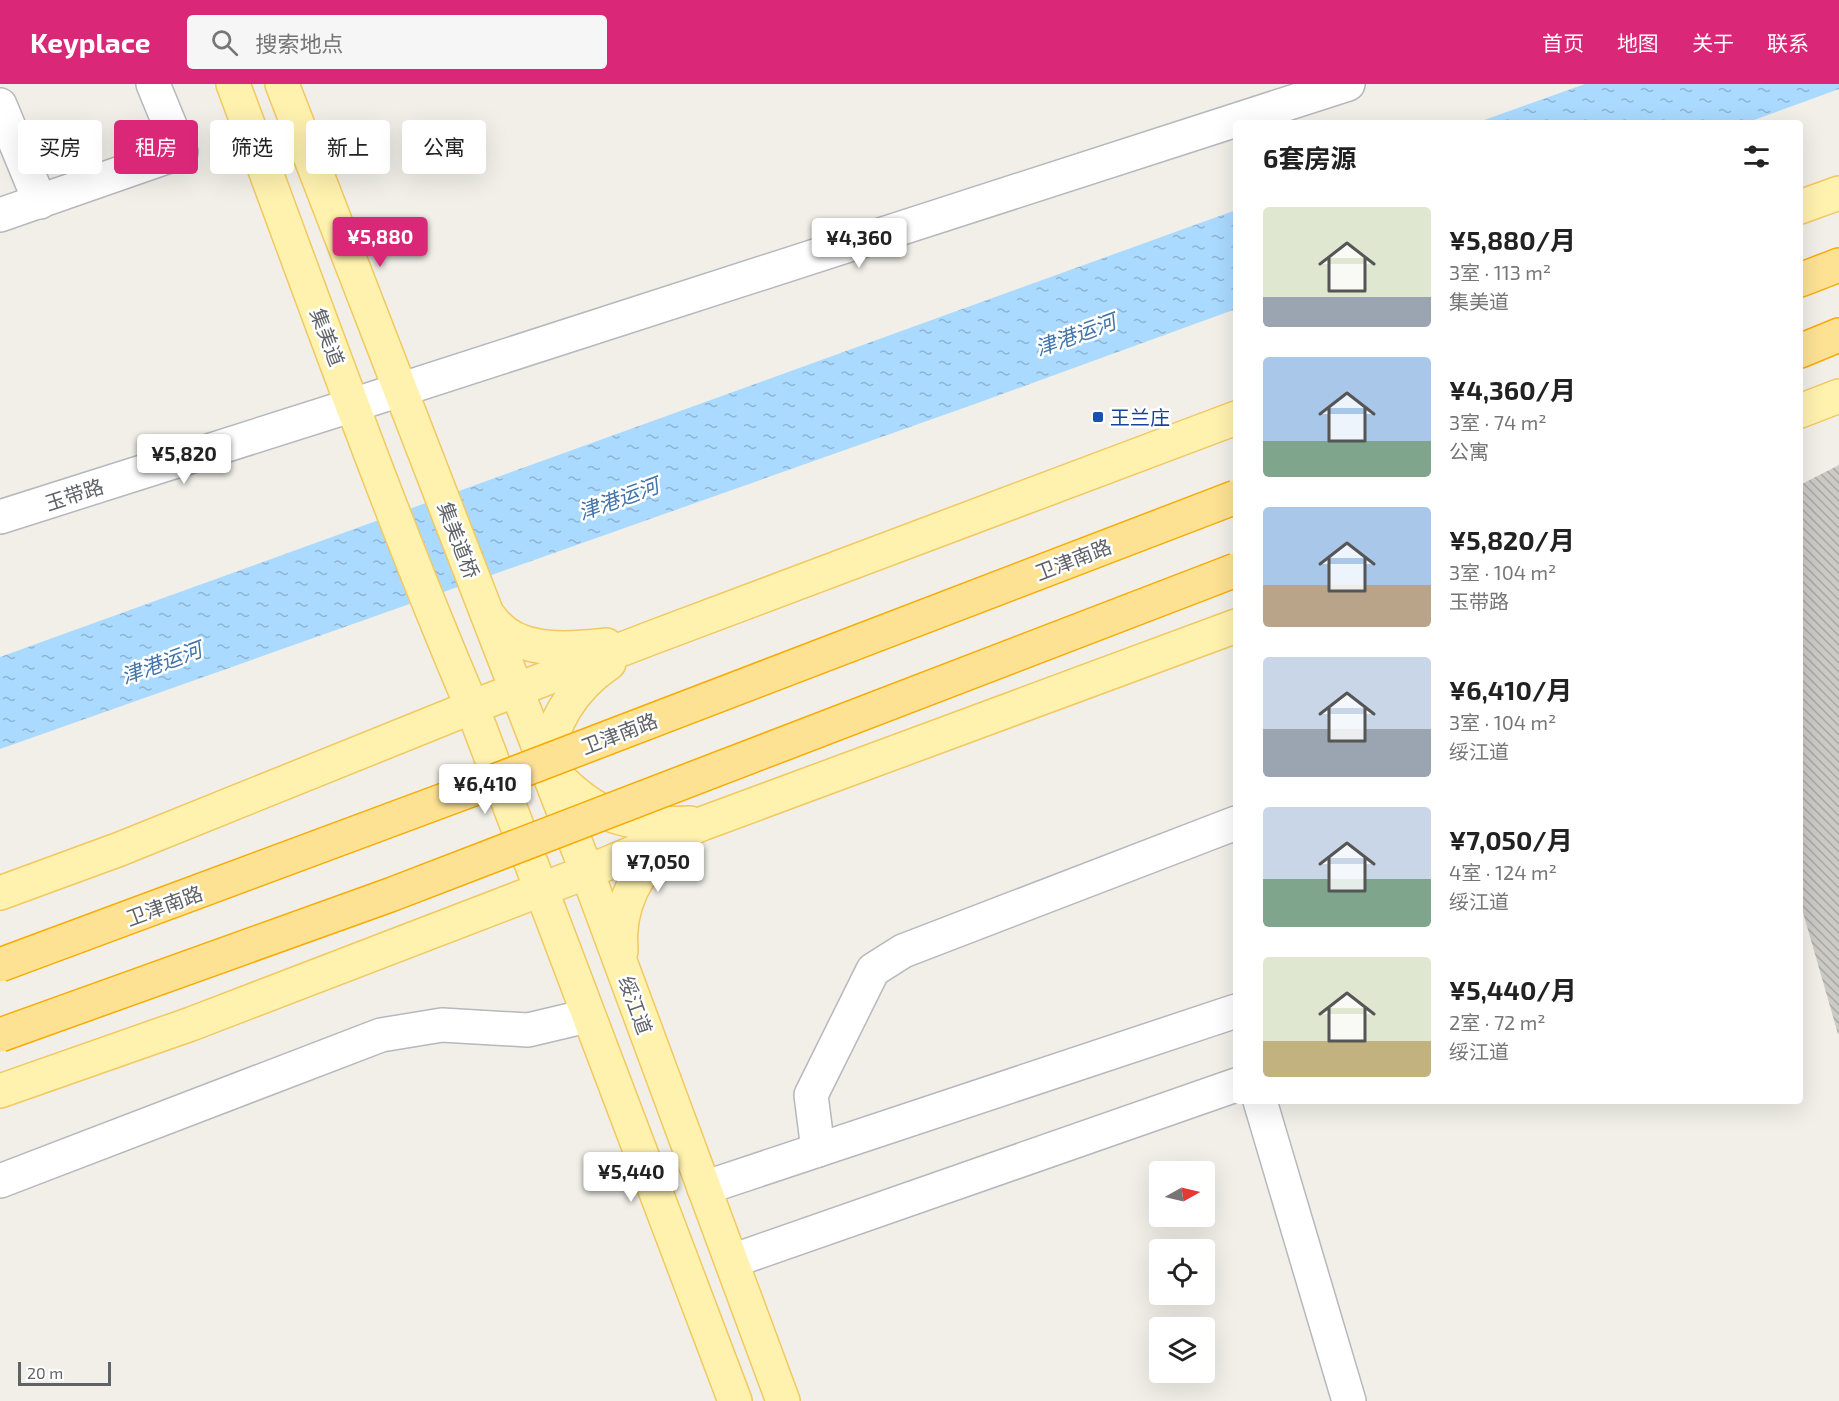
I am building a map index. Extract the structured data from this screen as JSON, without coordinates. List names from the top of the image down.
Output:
{
  "streets": {
    "highway": ["卫津南路"],
    "main road": ["集美道", "集美道桥", "绥江道"],
    "street": ["玉带路"]
  },
  "crossings": [
    ["集美道", "玉带路"],
    ["集美道", "绥江道"],
    ["玉带路", "集美道桥"],
    ["集美道桥", "绥江道"]
  ],
  "water": ["津港运河"],
  "places": {
    "transit": ["王兰庄"]
  },
  "scale_bar": "20 m",
  "north": "right",
  "page": {
    "header": "Keyplace",
    "search": "搜索地点",
    "nav": [
      "首页",
      "地图",
      "关于",
      "联系"
    ],
    "chip": [
      "买房",
      "租房",
      "筛选",
      "新上",
      "公寓"
    ],
    "heading": "6套房源",
    "list": [
      {
        "name": "¥5,880/月",
        "note": "3室 · 113 m² · 集美道"
      },
      {
        "name": "¥4,360/月",
        "note": "3室 · 74 m² · 公寓"
      },
      {
        "name": "¥5,820/月",
        "note": "3室 · 104 m² · 玉带路"
      },
      {
        "name": "¥6,410/月",
        "note": "3室 · 104 m² · 绥江道"
      },
      {
        "name": "¥7,050/月",
        "note": "4室 · 124 m² · 绥江道"
      },
      {
        "name": "¥5,440/月",
        "note": "2室 · 72 m² · 绥江道"
      }
    ],
    "price": [
      "¥5,880",
      "¥4,360",
      "¥5,820",
      "¥6,410",
      "¥7,050",
      "¥5,440"
    ],
    "scale": "20 m"
  }
}
